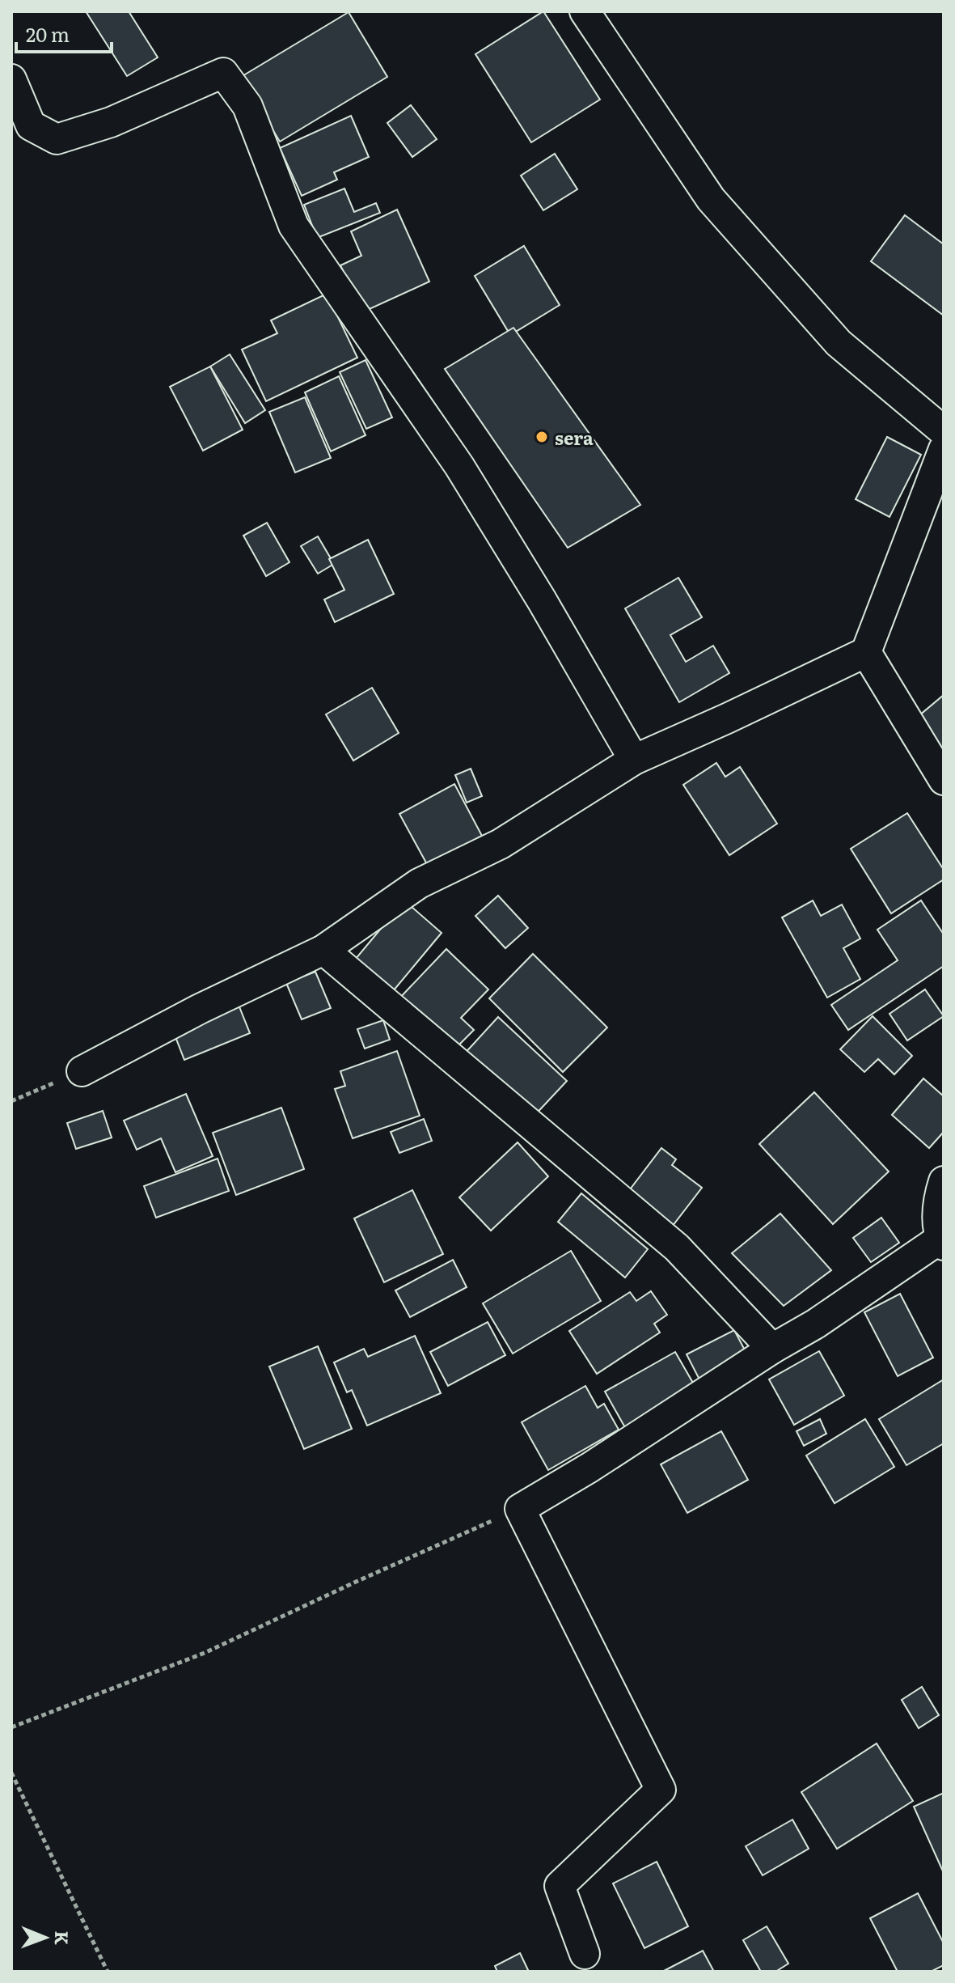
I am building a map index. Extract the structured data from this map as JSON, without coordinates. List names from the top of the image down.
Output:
{
  "places": ["sera"],
  "scale_bar": "20 m",
  "north": "right"
}
